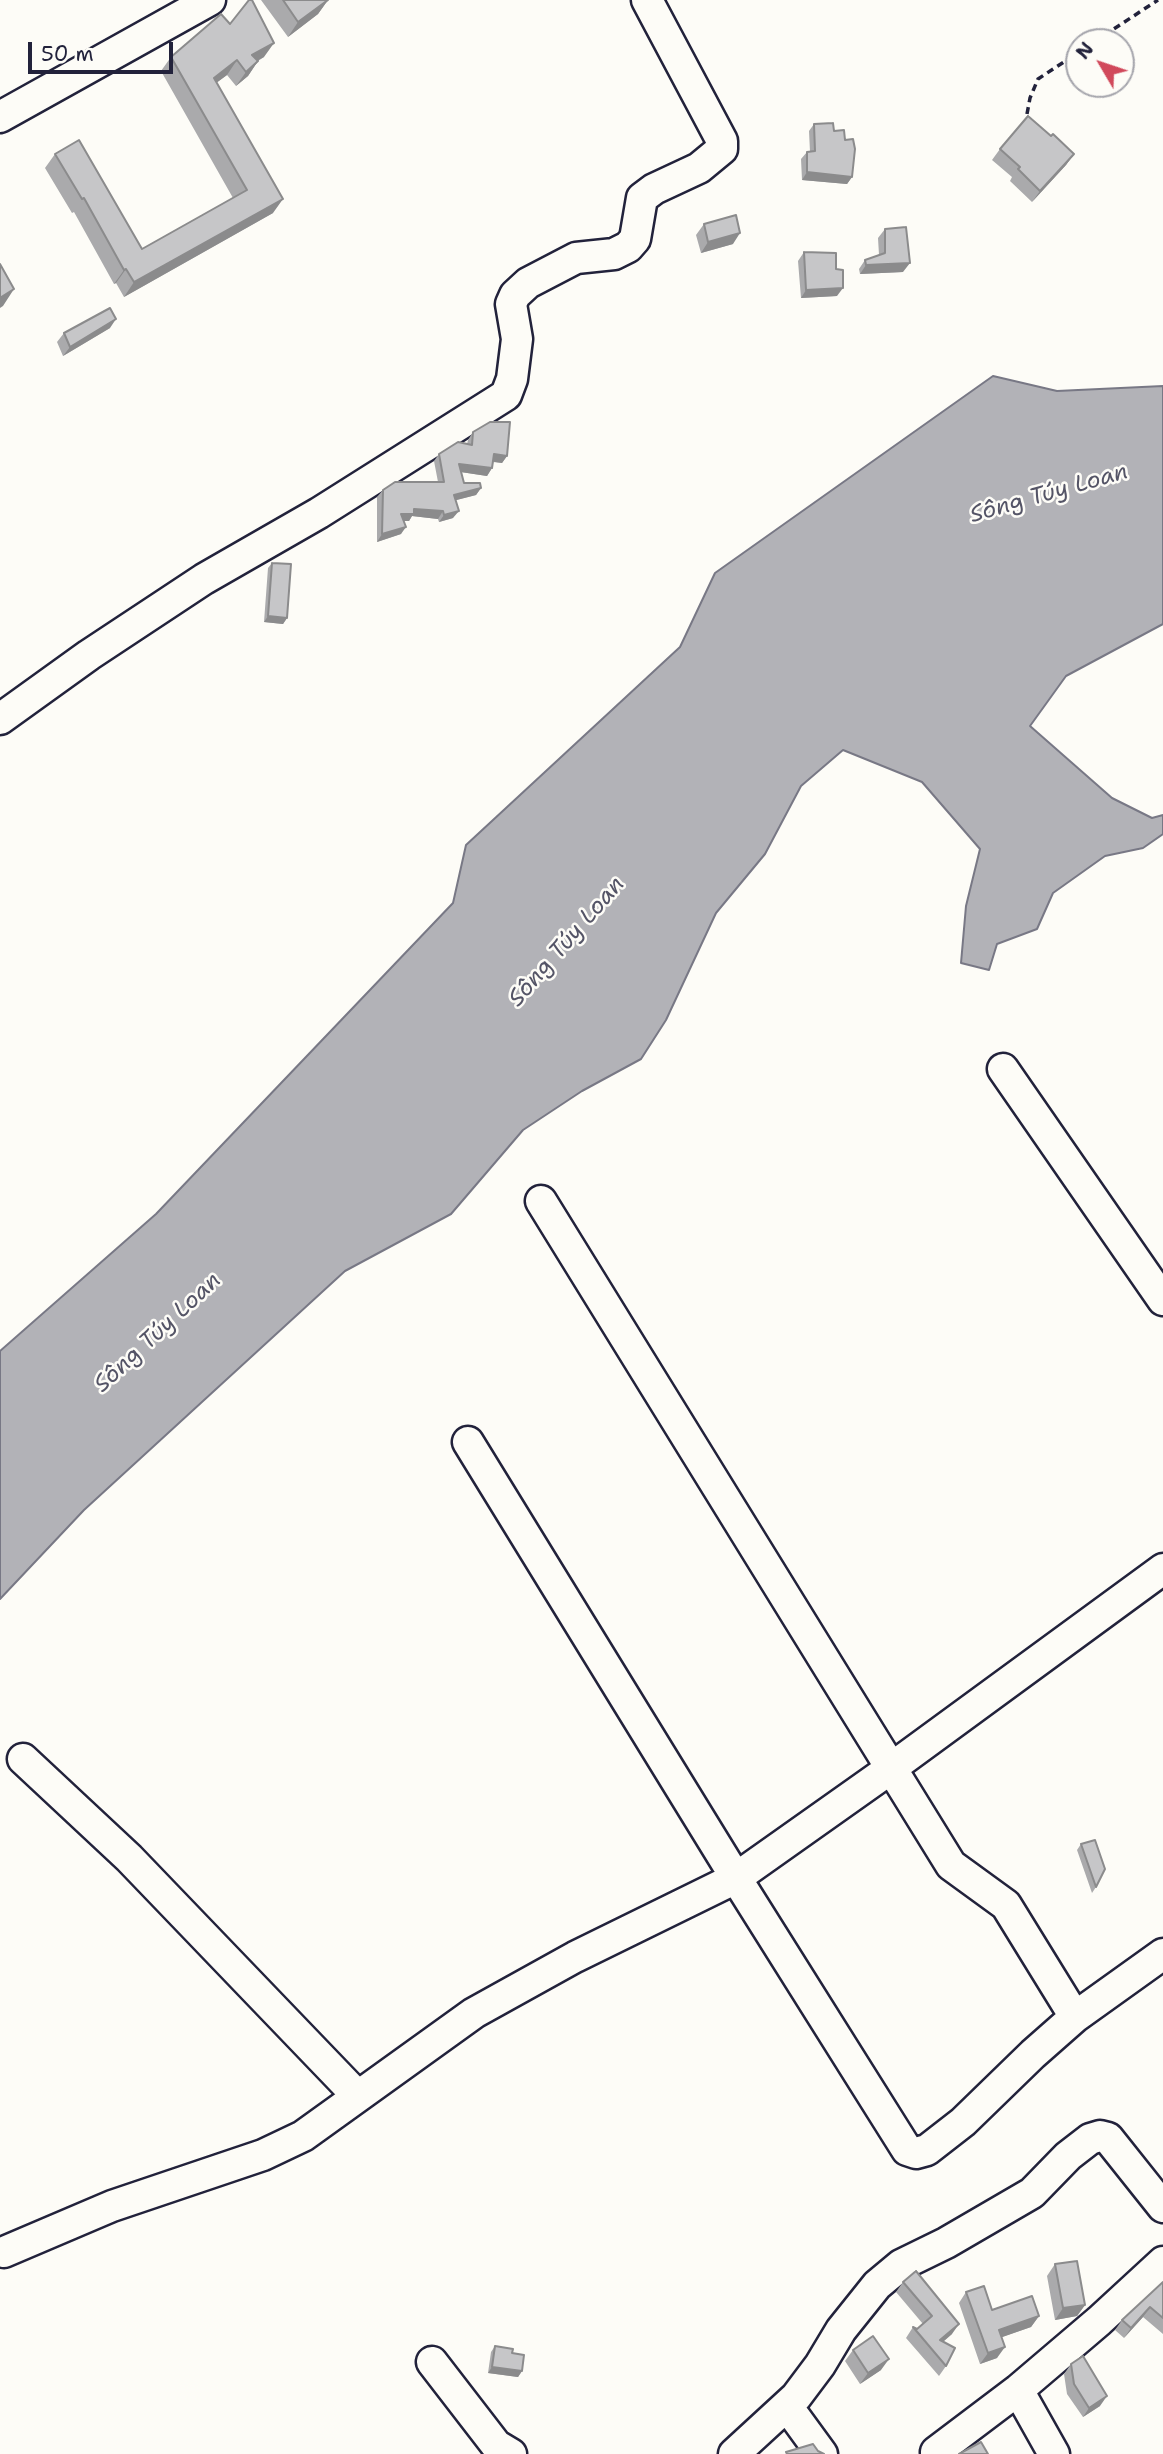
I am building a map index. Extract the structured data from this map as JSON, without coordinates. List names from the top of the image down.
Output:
{
  "water": ["Sông Túy Loan"],
  "scale_bar": "50 m",
  "north": "top left"
}
